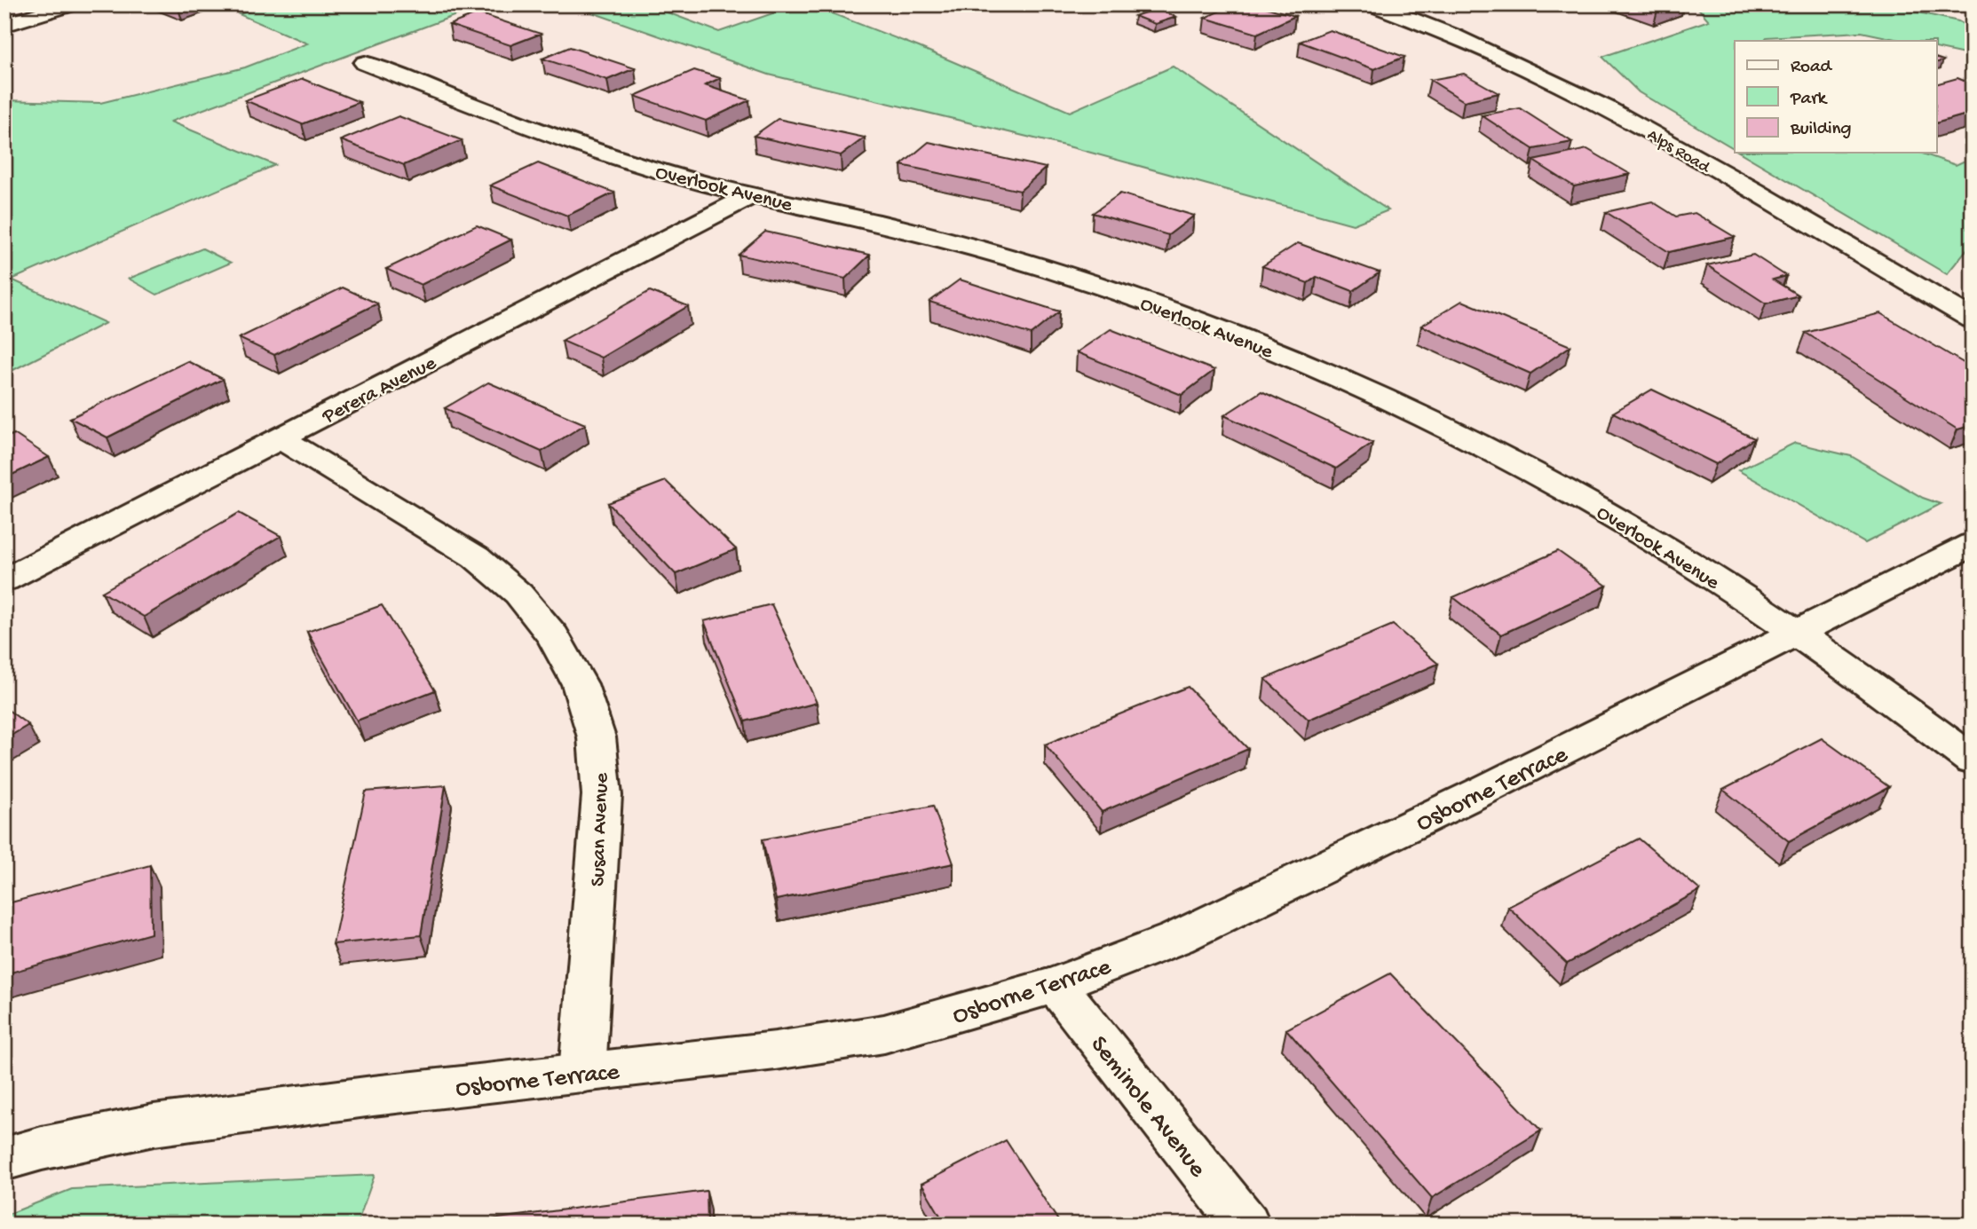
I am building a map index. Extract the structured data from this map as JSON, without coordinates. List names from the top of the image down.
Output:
{
  "streets": {
    "street": [
      "Alps Road",
      "Overlook Avenue",
      "Perera Avenue",
      "Osborne Terrace",
      "Susan Avenue",
      "Seminole Avenue"
    ]
  },
  "crossings": [
    ["Overlook Avenue", "Perera Avenue"],
    ["Overlook Avenue", "Osborne Terrace"],
    ["Perera Avenue", "Susan Avenue"],
    ["Osborne Terrace", "Susan Avenue"],
    ["Osborne Terrace", "Seminole Avenue"]
  ],
  "legend": ["Road", "Park", "Building"]
}
